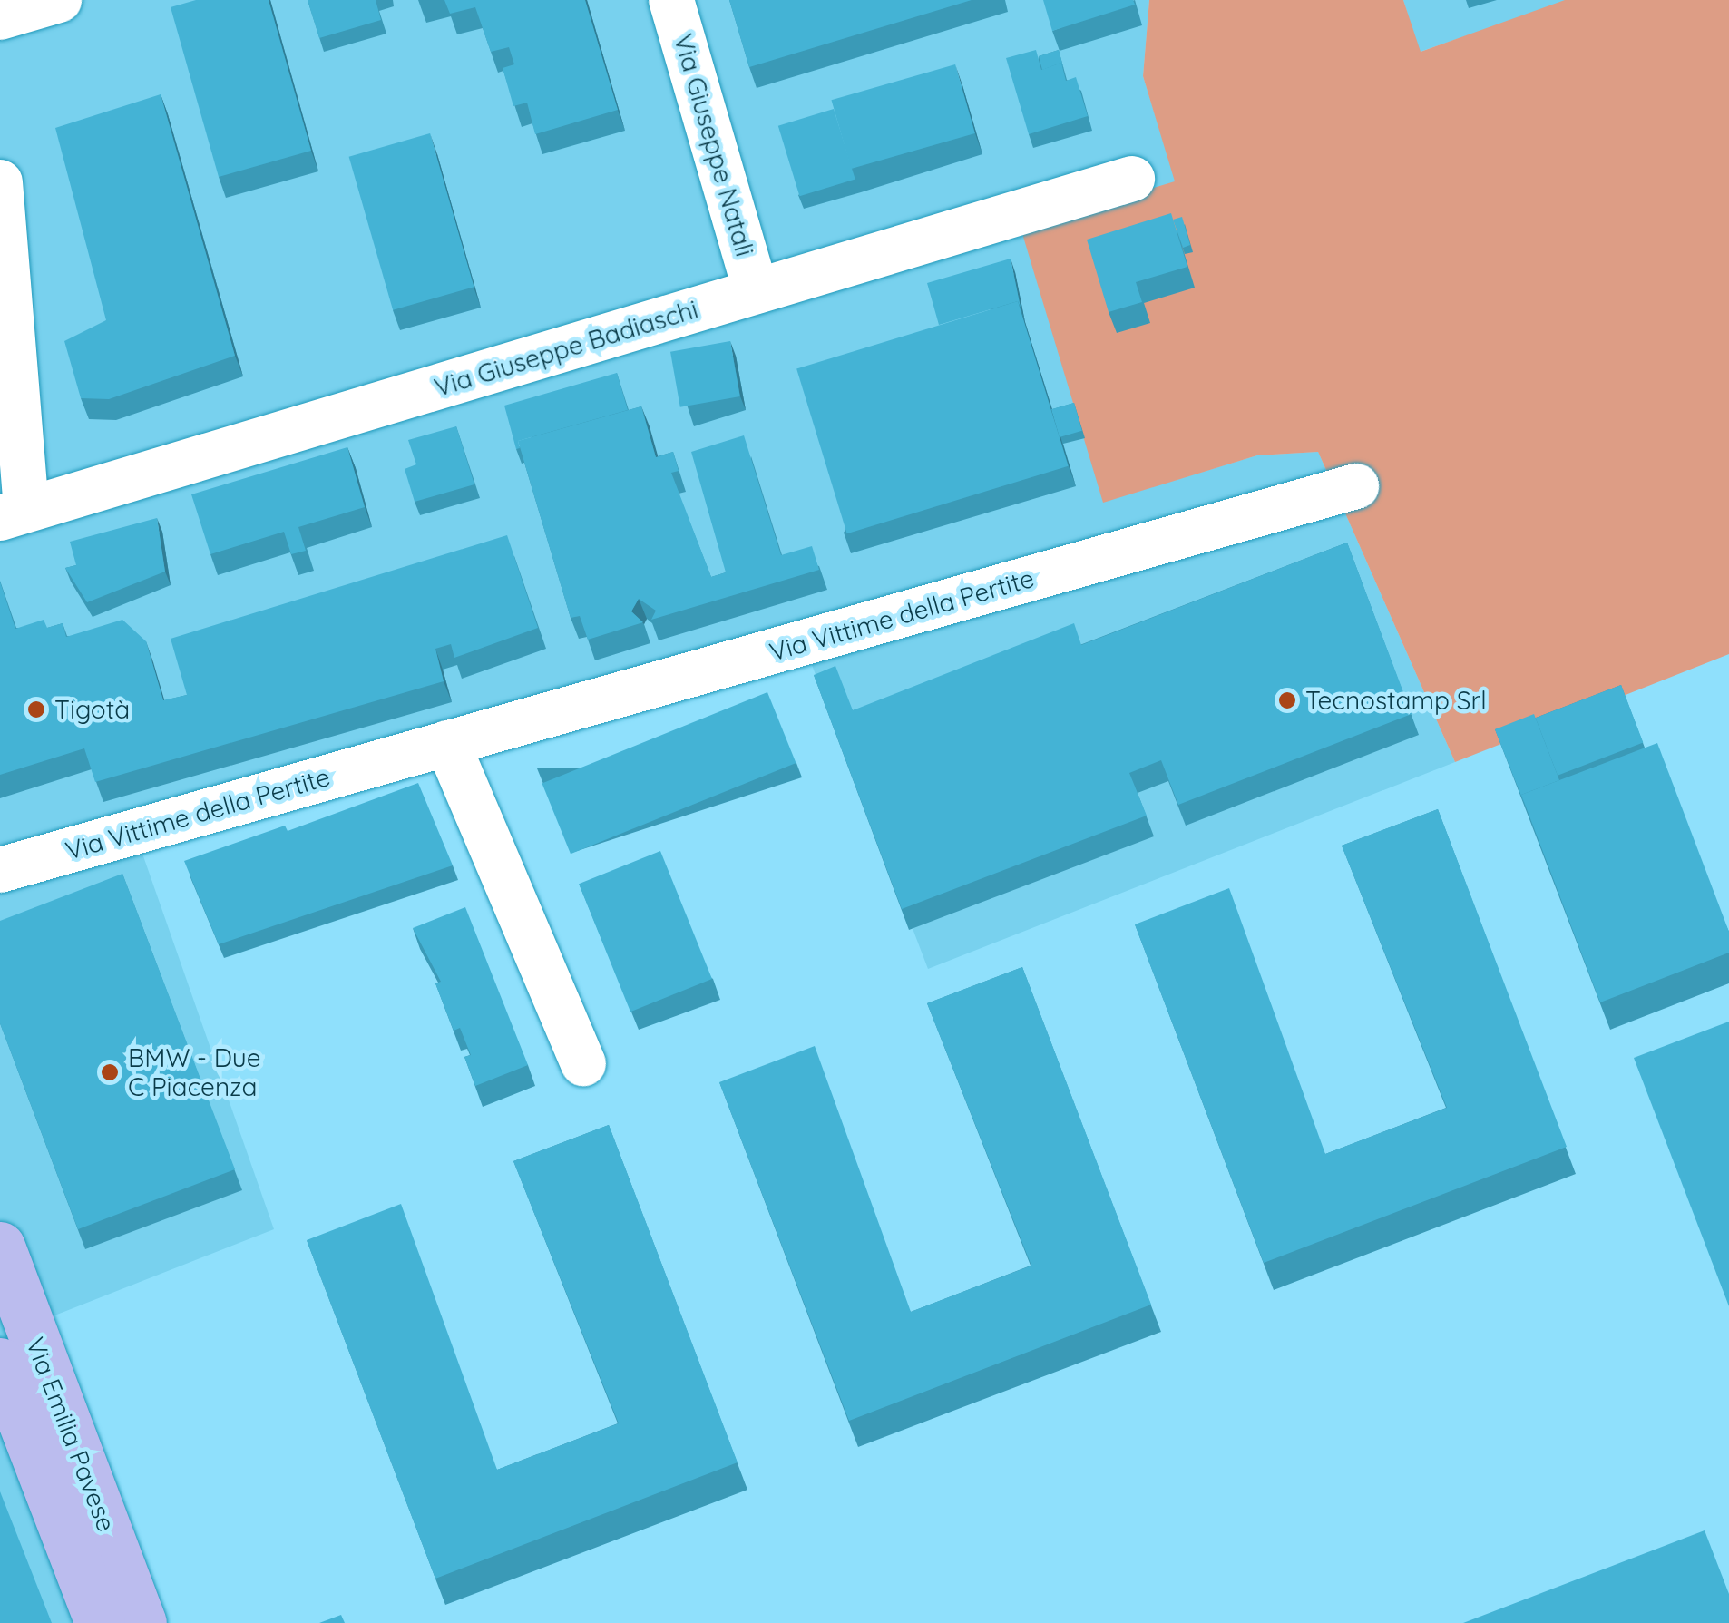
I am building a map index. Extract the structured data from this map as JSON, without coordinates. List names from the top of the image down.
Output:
{
  "streets": {
    "main road": ["Via Emilia Pavese"],
    "street": ["Via Giuseppe Natali", "Via Giuseppe Badiaschi", "Via Vittime della Pertite"]
  },
  "crossings": [
    ["Via Giuseppe Natali", "Via Giuseppe Badiaschi"]
  ],
  "places": ["Tecnostamp Srl", "Tigotà", "BMW - Due C Piacenza"]
}
